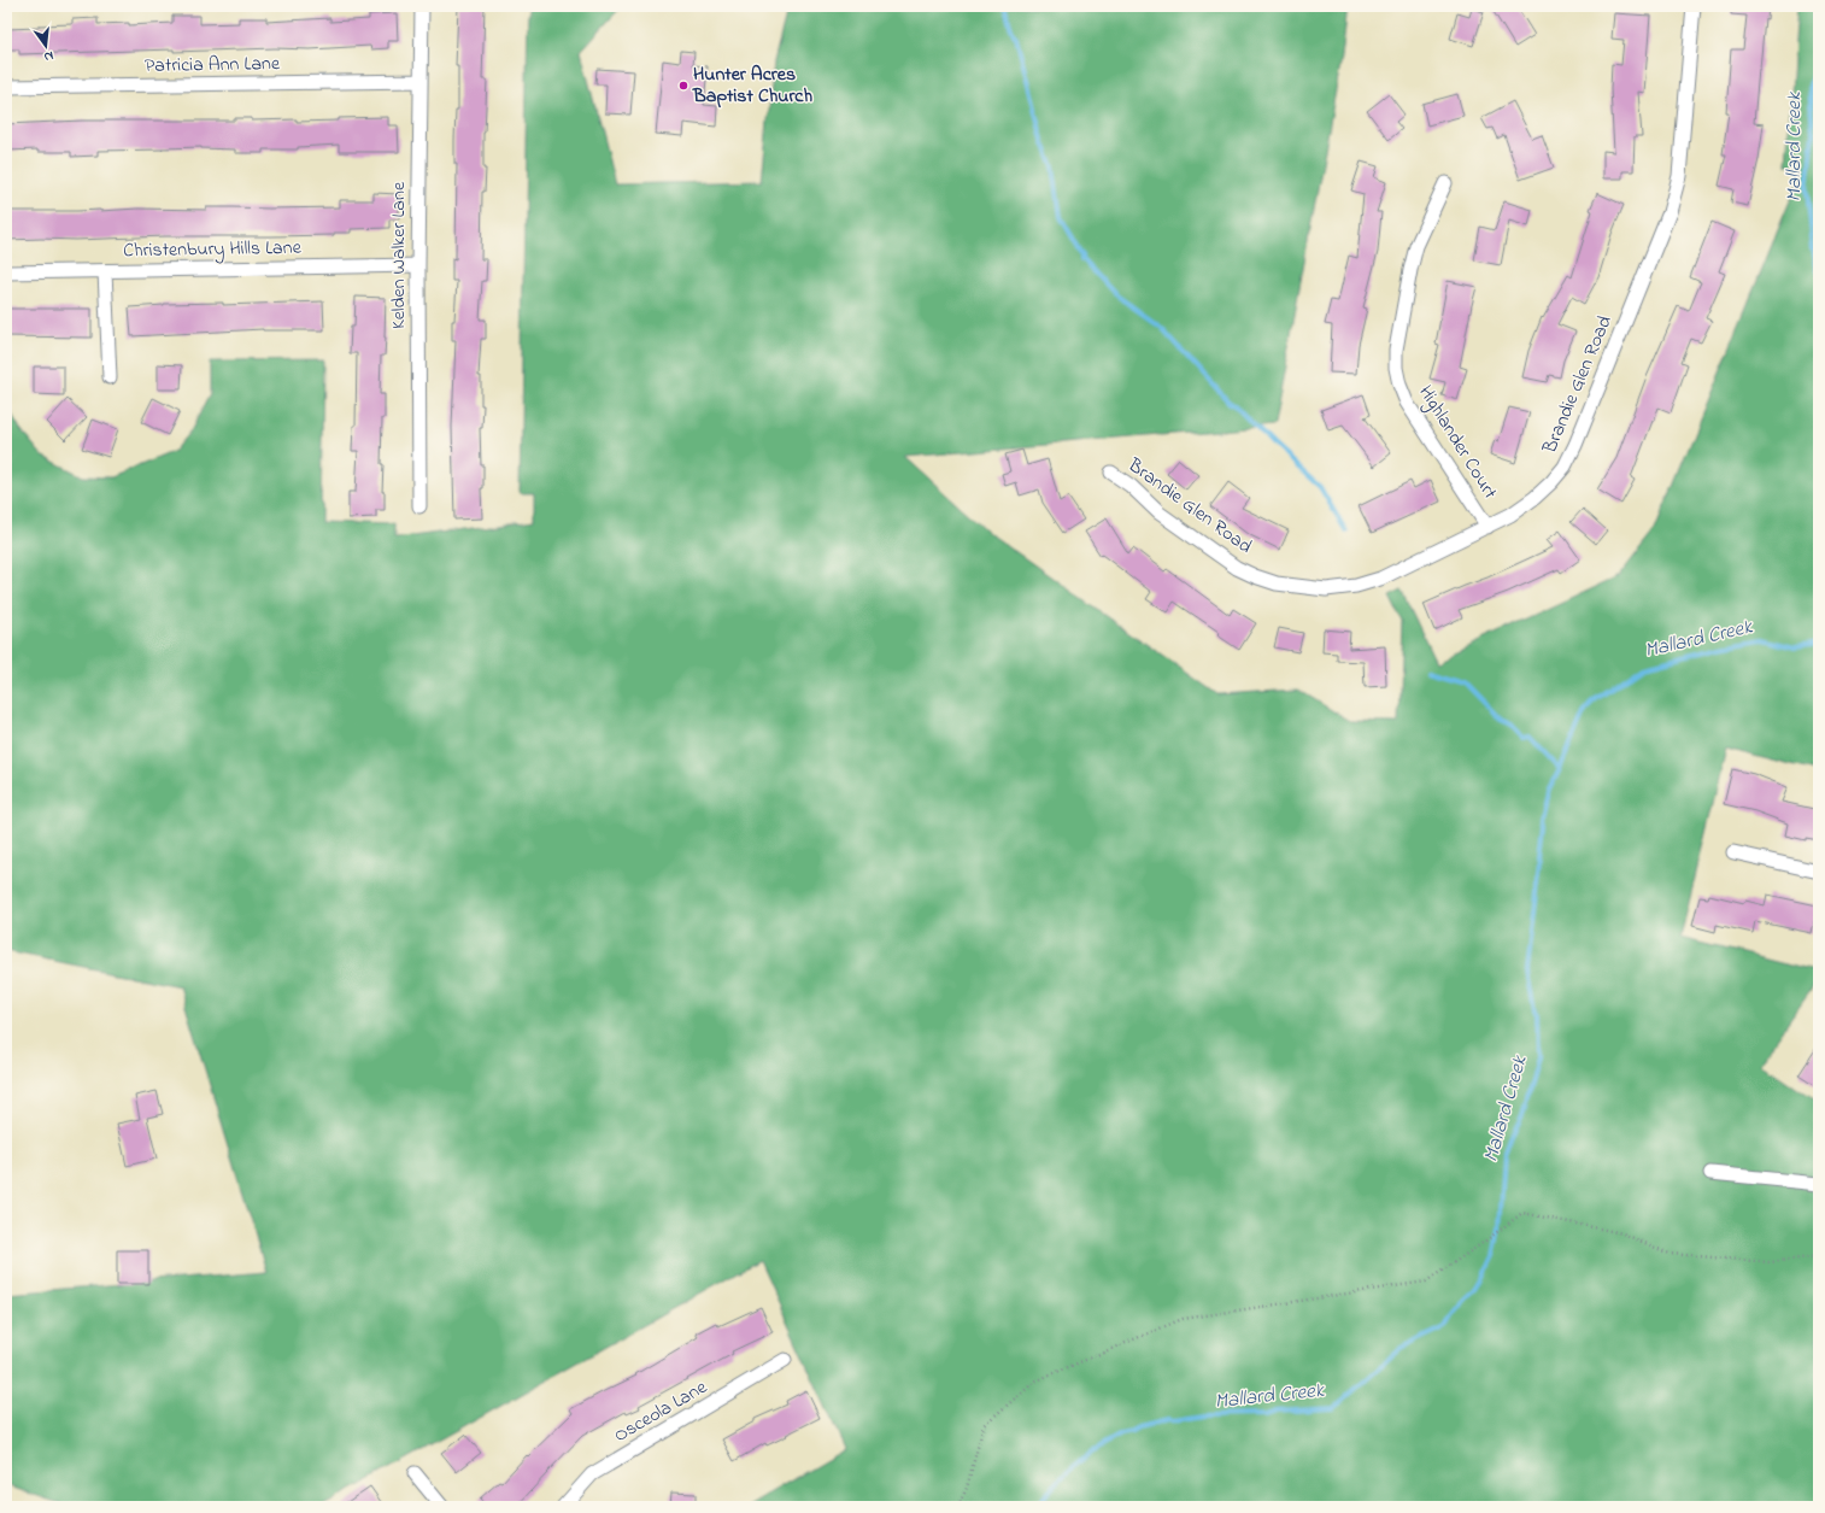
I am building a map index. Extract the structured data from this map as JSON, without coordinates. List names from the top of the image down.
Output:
{
  "streets": {
    "street": [
      "Patricia Ann Lane",
      "Christenbury Hills Lane",
      "Kelden Walker Lane",
      "Brandie Glen Road",
      "Highlander Court",
      "Osceola Lane"
    ]
  },
  "crossings": [
    ["Patricia Ann Lane", "Kelden Walker Lane"],
    ["Christenbury Hills Lane", "Kelden Walker Lane"],
    ["Brandie Glen Road", "Highlander Court"]
  ],
  "water": ["Mallard Creek"],
  "places": ["Hunter Acres Baptist Church"],
  "north": "bottom"
}
